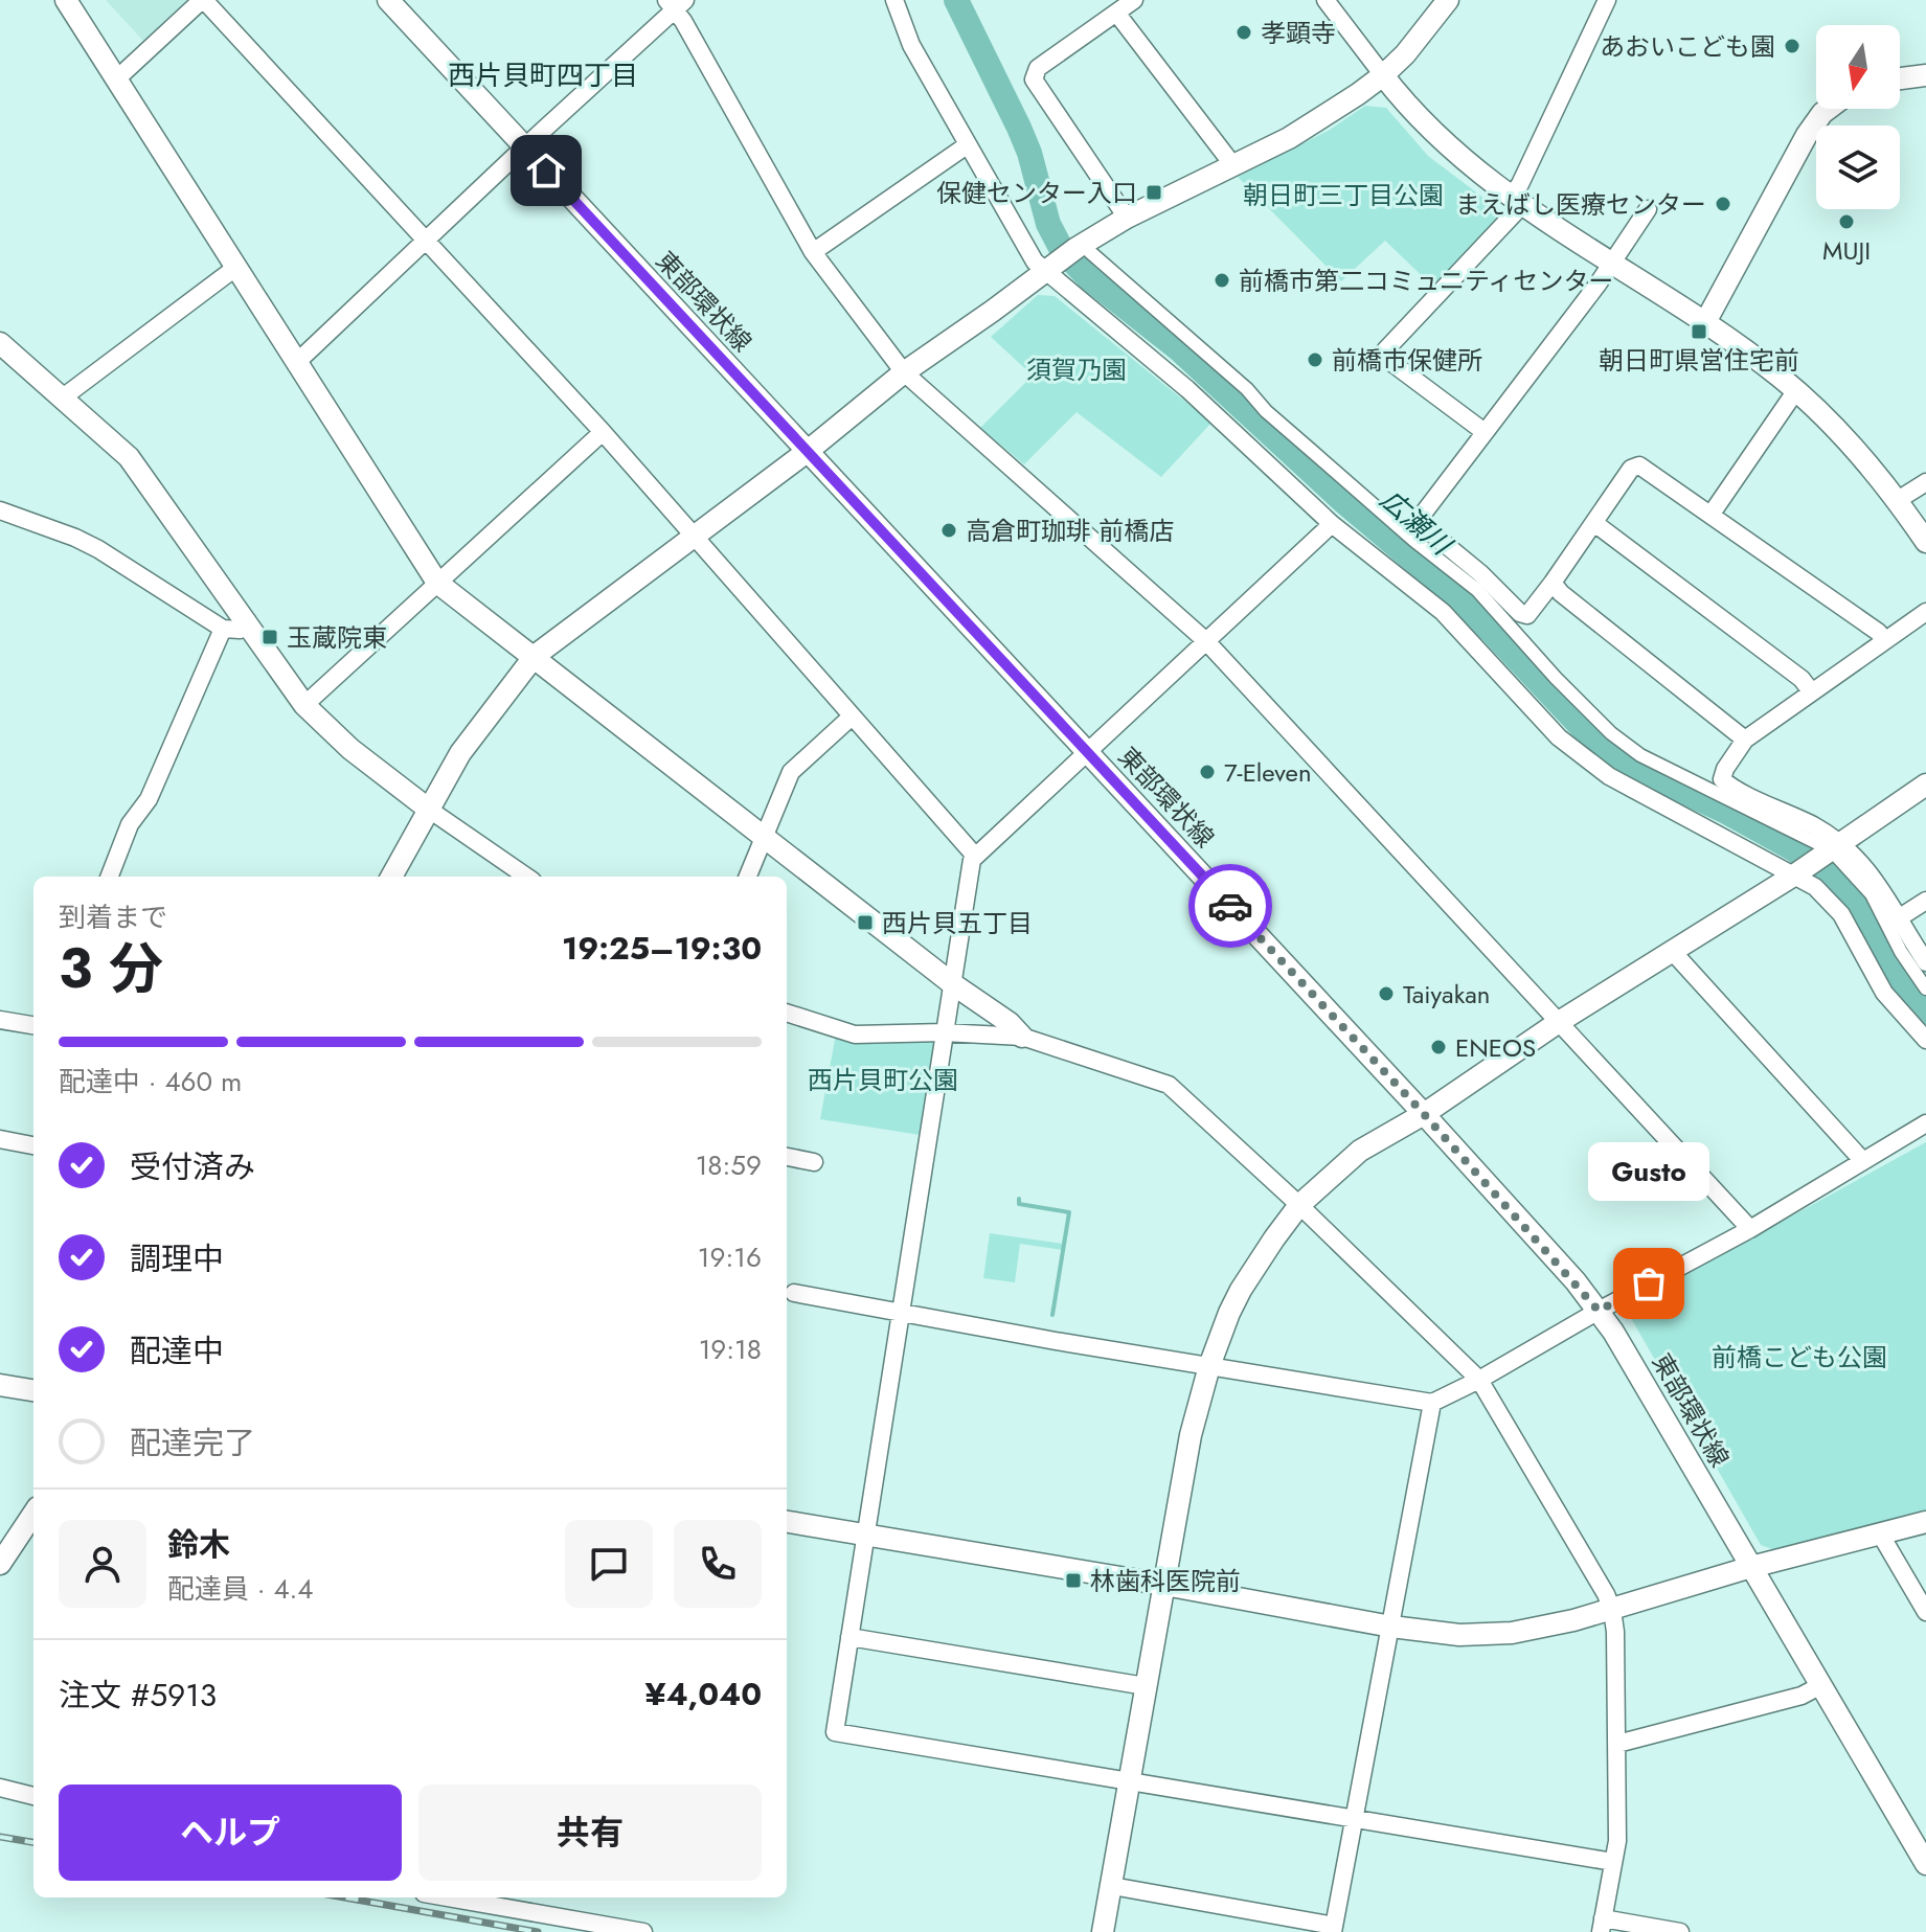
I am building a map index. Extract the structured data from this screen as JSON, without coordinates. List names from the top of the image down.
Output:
{
  "streets": {
    "street": ["東部環状線"]
  },
  "districts": ["西片貝町四丁目"],
  "water": ["広瀬川"],
  "parks": [
    "朝日町三丁目公園",
    "須賀乃園",
    "西片貝町公園",
    "前橋こども公園"
  ],
  "places": {
    "other": [
      "孝顕寺",
      "あおいこども園",
      "まえばし医療センター",
      "MUJI",
      "前橋市第二コミュニティセンター",
      "前橋市保健所",
      "高倉町珈琲 前橋店",
      "7-Eleven",
      "Taiyakan",
      "ENEOS",
      "Gusto"
    ],
    "transit": [
      "保健センター入口",
      "朝日町県営住宅前",
      "玉蔵院東",
      "西片貝五丁目",
      "林歯科医院前"
    ]
  },
  "north": "bottom",
  "page": {
    "heading": ["3 分", "到着まで", "19:25–19:30"],
    "panel": [
      "鈴木",
      "配達員 · 4.4",
      "注文 #5913",
      "¥4,040"
    ],
    "bar": "配達中 · 460 m",
    "list": [
      ["受付済み", "18:59"],
      ["調理中", "19:16"],
      ["配達中", "19:18"],
      "配達完了"
    ],
    "bubble": "Gusto",
    "buttons": ["ヘルプ", "共有"]
  }
}
